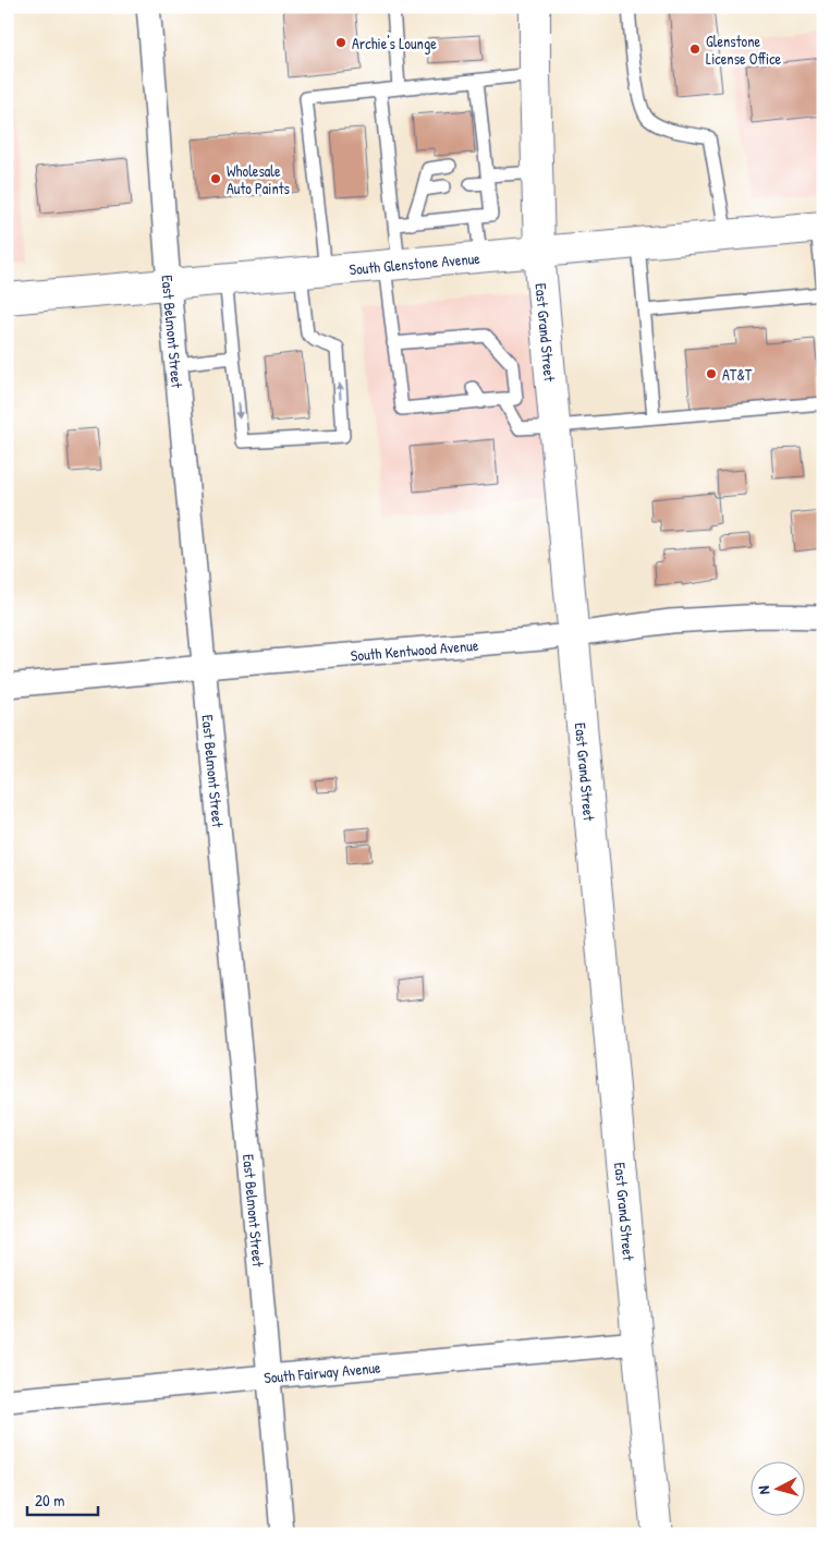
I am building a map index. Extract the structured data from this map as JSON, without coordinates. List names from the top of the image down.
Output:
{
  "streets": {
    "main road": ["South Glenstone Avenue", "East Grand Street"],
    "street": ["East Belmont Street", "South Kentwood Avenue", "South Fairway Avenue"]
  },
  "crossings": [
    ["South Glenstone Avenue", "East Belmont Street"],
    ["South Glenstone Avenue", "East Grand Street"],
    ["East Belmont Street", "South Kentwood Avenue"],
    ["East Belmont Street", "South Fairway Avenue"],
    ["East Grand Street", "South Kentwood Avenue"],
    ["East Grand Street", "South Fairway Avenue"]
  ],
  "places": [
    "Archie's Lounge",
    "Glenstone License Office",
    "Wholesale Auto Paints",
    "AT&T"
  ],
  "scale_bar": "20 m",
  "north": "left"
}
